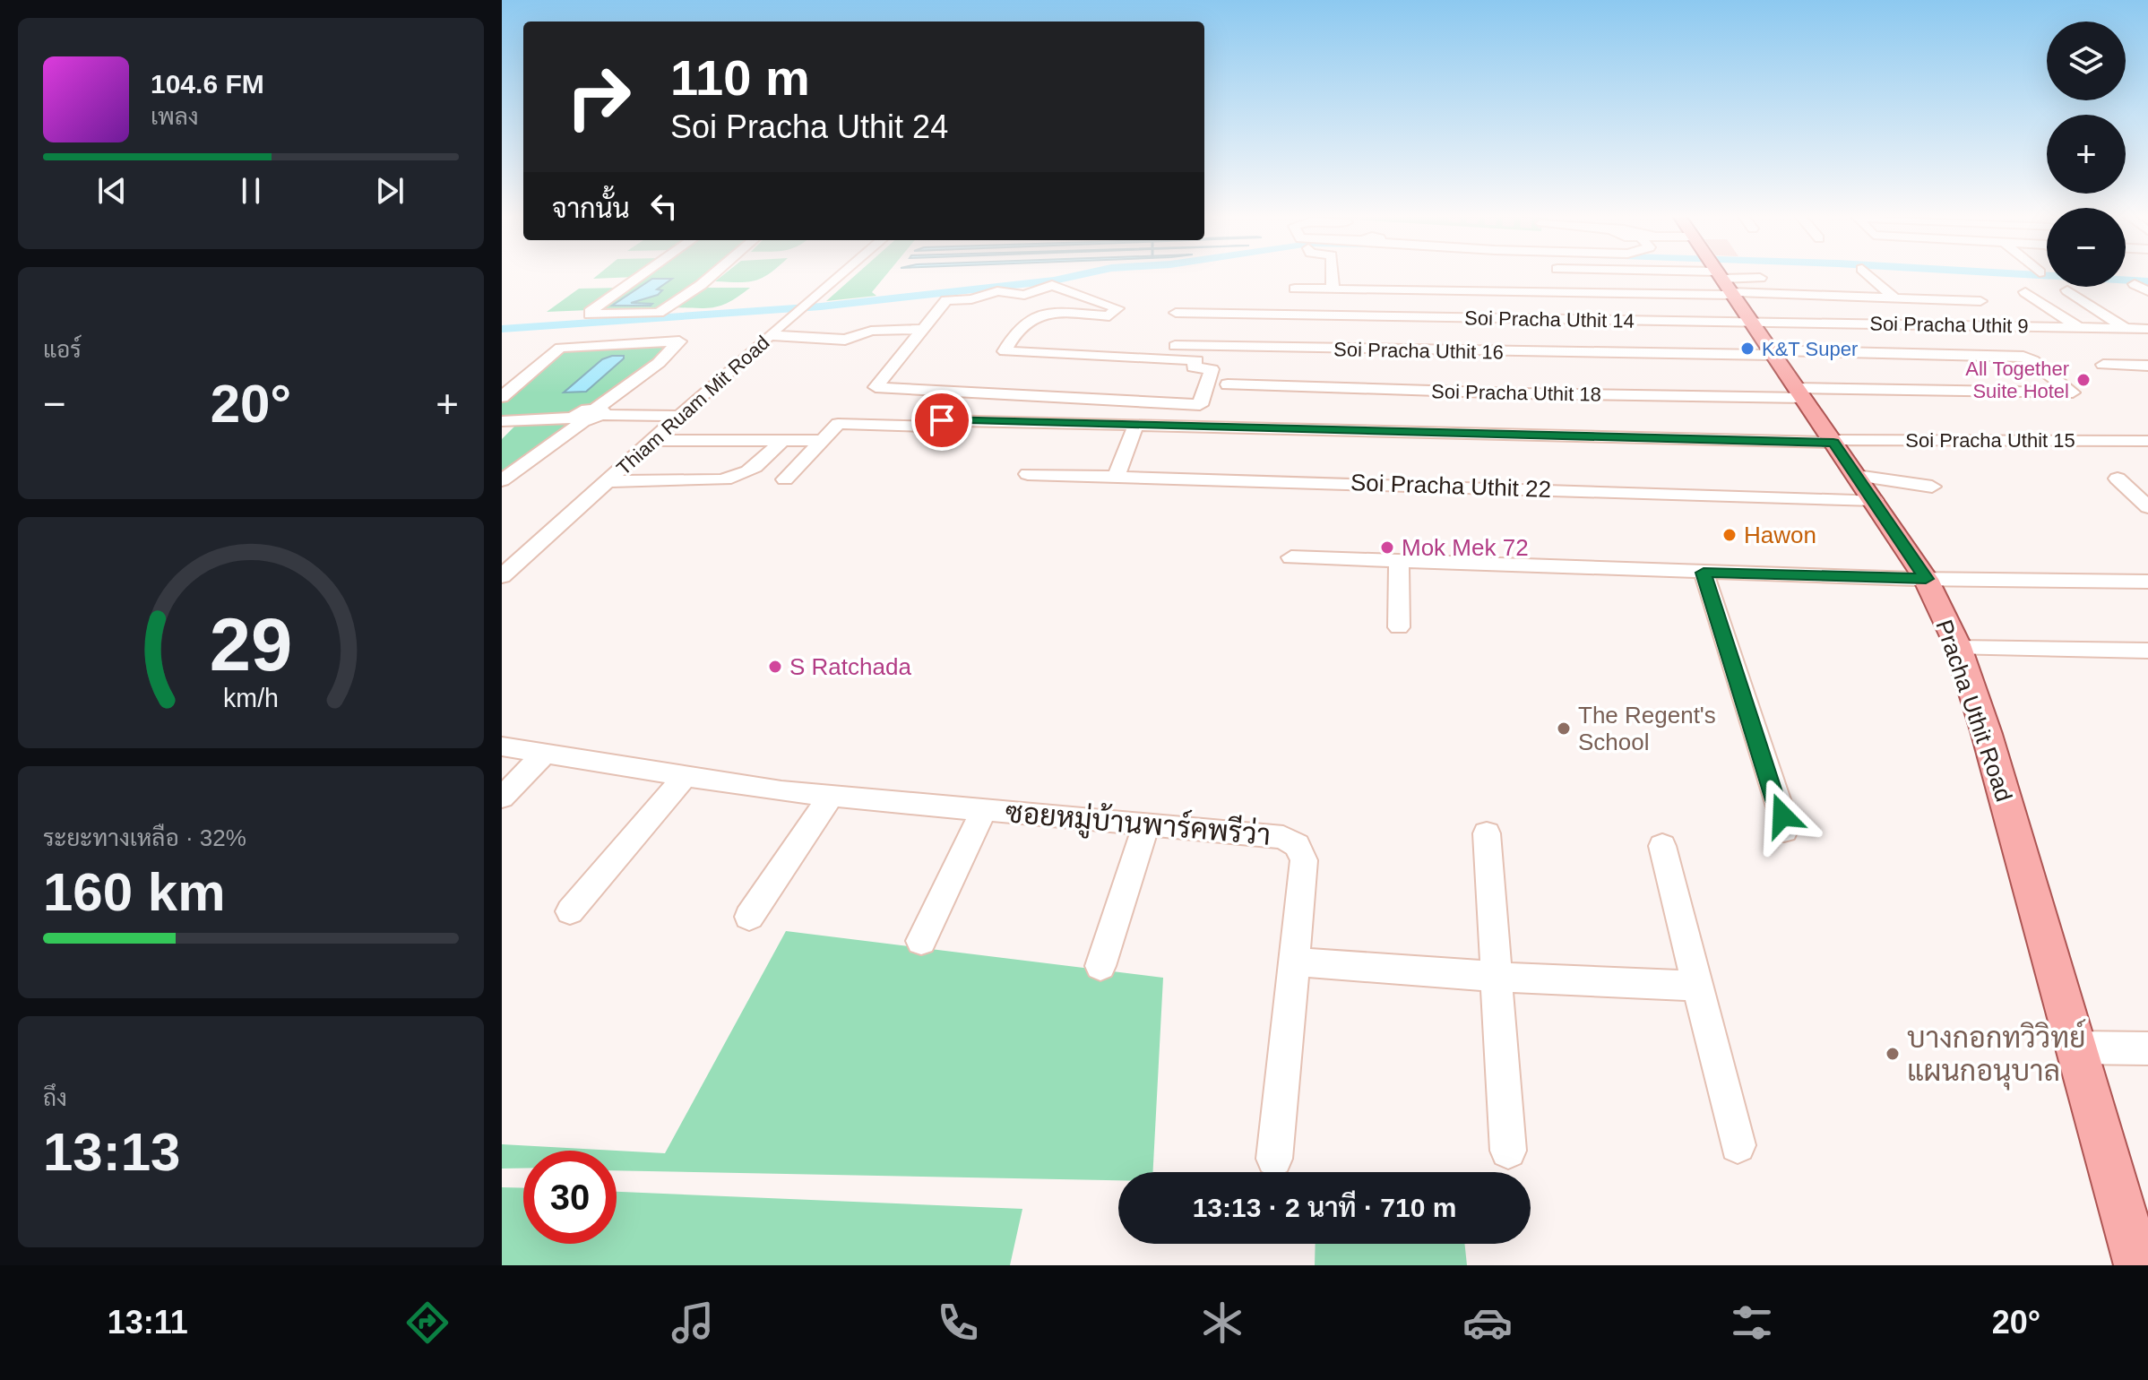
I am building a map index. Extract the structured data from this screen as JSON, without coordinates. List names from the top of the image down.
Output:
{
  "streets": {
    "main road": ["Pracha Uthit Road"],
    "street": [
      "Soi Pracha Uthit 14",
      "Soi Pracha Uthit 9",
      "Soi Pracha Uthit 16",
      "Soi Pracha Uthit 18",
      "Thiam Ruam Mit Road",
      "Soi Pracha Uthit 15",
      "Soi Pracha Uthit 22",
      "ซอยหมู่บ้านพาร์คพรีว่า"
    ]
  },
  "crossings": [
    ["Soi Pracha Uthit 14", "Soi Pracha Uthit 9"],
    ["Soi Pracha Uthit 14", "Pracha Uthit Road"],
    ["Soi Pracha Uthit 9", "Pracha Uthit Road"],
    ["Soi Pracha Uthit 16", "Soi Pracha Uthit 18"],
    ["Soi Pracha Uthit 16", "Pracha Uthit Road"],
    ["Soi Pracha Uthit 18", "Pracha Uthit Road"],
    ["Soi Pracha Uthit 15", "Pracha Uthit Road"],
    ["Soi Pracha Uthit 22", "Pracha Uthit Road"]
  ],
  "places": [
    "K&T Super",
    "All Together Suite Hotel",
    "Hawon",
    "Mok Mek 72",
    "S Ratchada",
    "The Regent's School",
    "บางกอกทวิวิทย์ แผนกอนุบาล"
  ],
  "page": {
    "map_buttons": ["+", "−"],
    "turn": ["110 m", "Soi Pracha Uthit 24"],
    "song": ["104.6 FM", "เพลง"],
    "then": "จากนั้น",
    "tile": [
      "แอร์",
      ["ระยะทางเหลือ · 32%", "160 km"],
      ["ถึง", "13:13"]
    ],
    "heat": ["−", "20°", "+"],
    "limit": "30",
    "trip": "13:13 · 2 นาที · 710 m",
    "tabs": ["13:11", "20°"],
    "gauge": ["29", "km/h"]
  }
}
